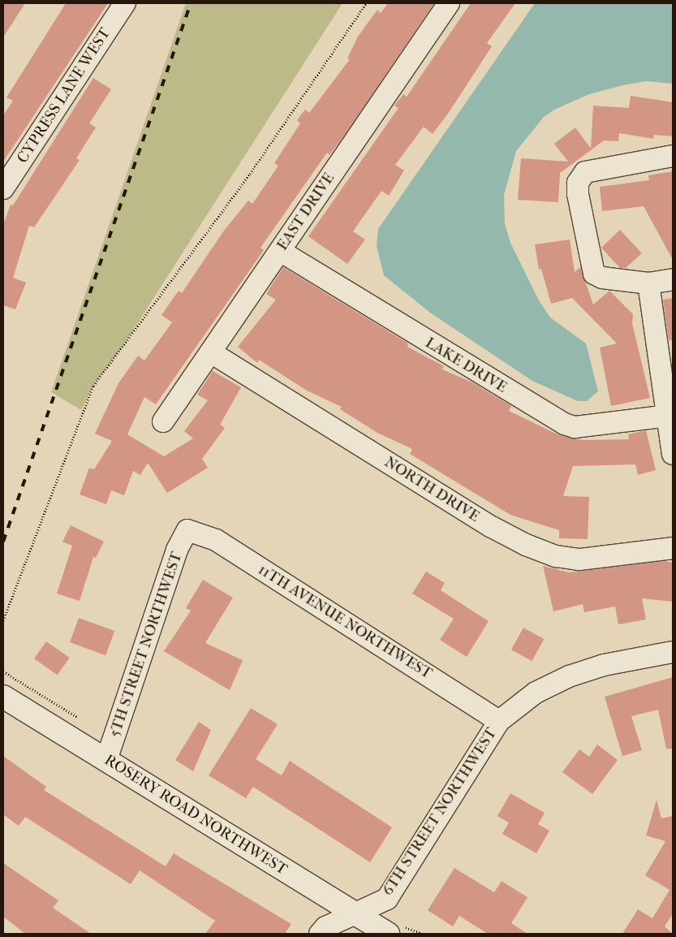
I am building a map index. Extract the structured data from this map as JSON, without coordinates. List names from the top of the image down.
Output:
{
  "streets": {
    "street": [
      "CYPRESS LANE WEST",
      "EAST DRIVE",
      "LAKE DRIVE",
      "NORTH DRIVE",
      "11TH AVENUE NORTHWEST",
      "5TH STREET NORTHWEST",
      "6TH STREET NORTHWEST",
      "ROSERY ROAD NORTHWEST"
    ]
  },
  "crossings": [
    ["EAST DRIVE", "LAKE DRIVE"],
    ["EAST DRIVE", "NORTH DRIVE"],
    ["11TH AVENUE NORTHWEST", "5TH STREET NORTHWEST"],
    ["11TH AVENUE NORTHWEST", "6TH STREET NORTHWEST"],
    ["5TH STREET NORTHWEST", "ROSERY ROAD NORTHWEST"],
    ["6TH STREET NORTHWEST", "ROSERY ROAD NORTHWEST"]
  ]
}
